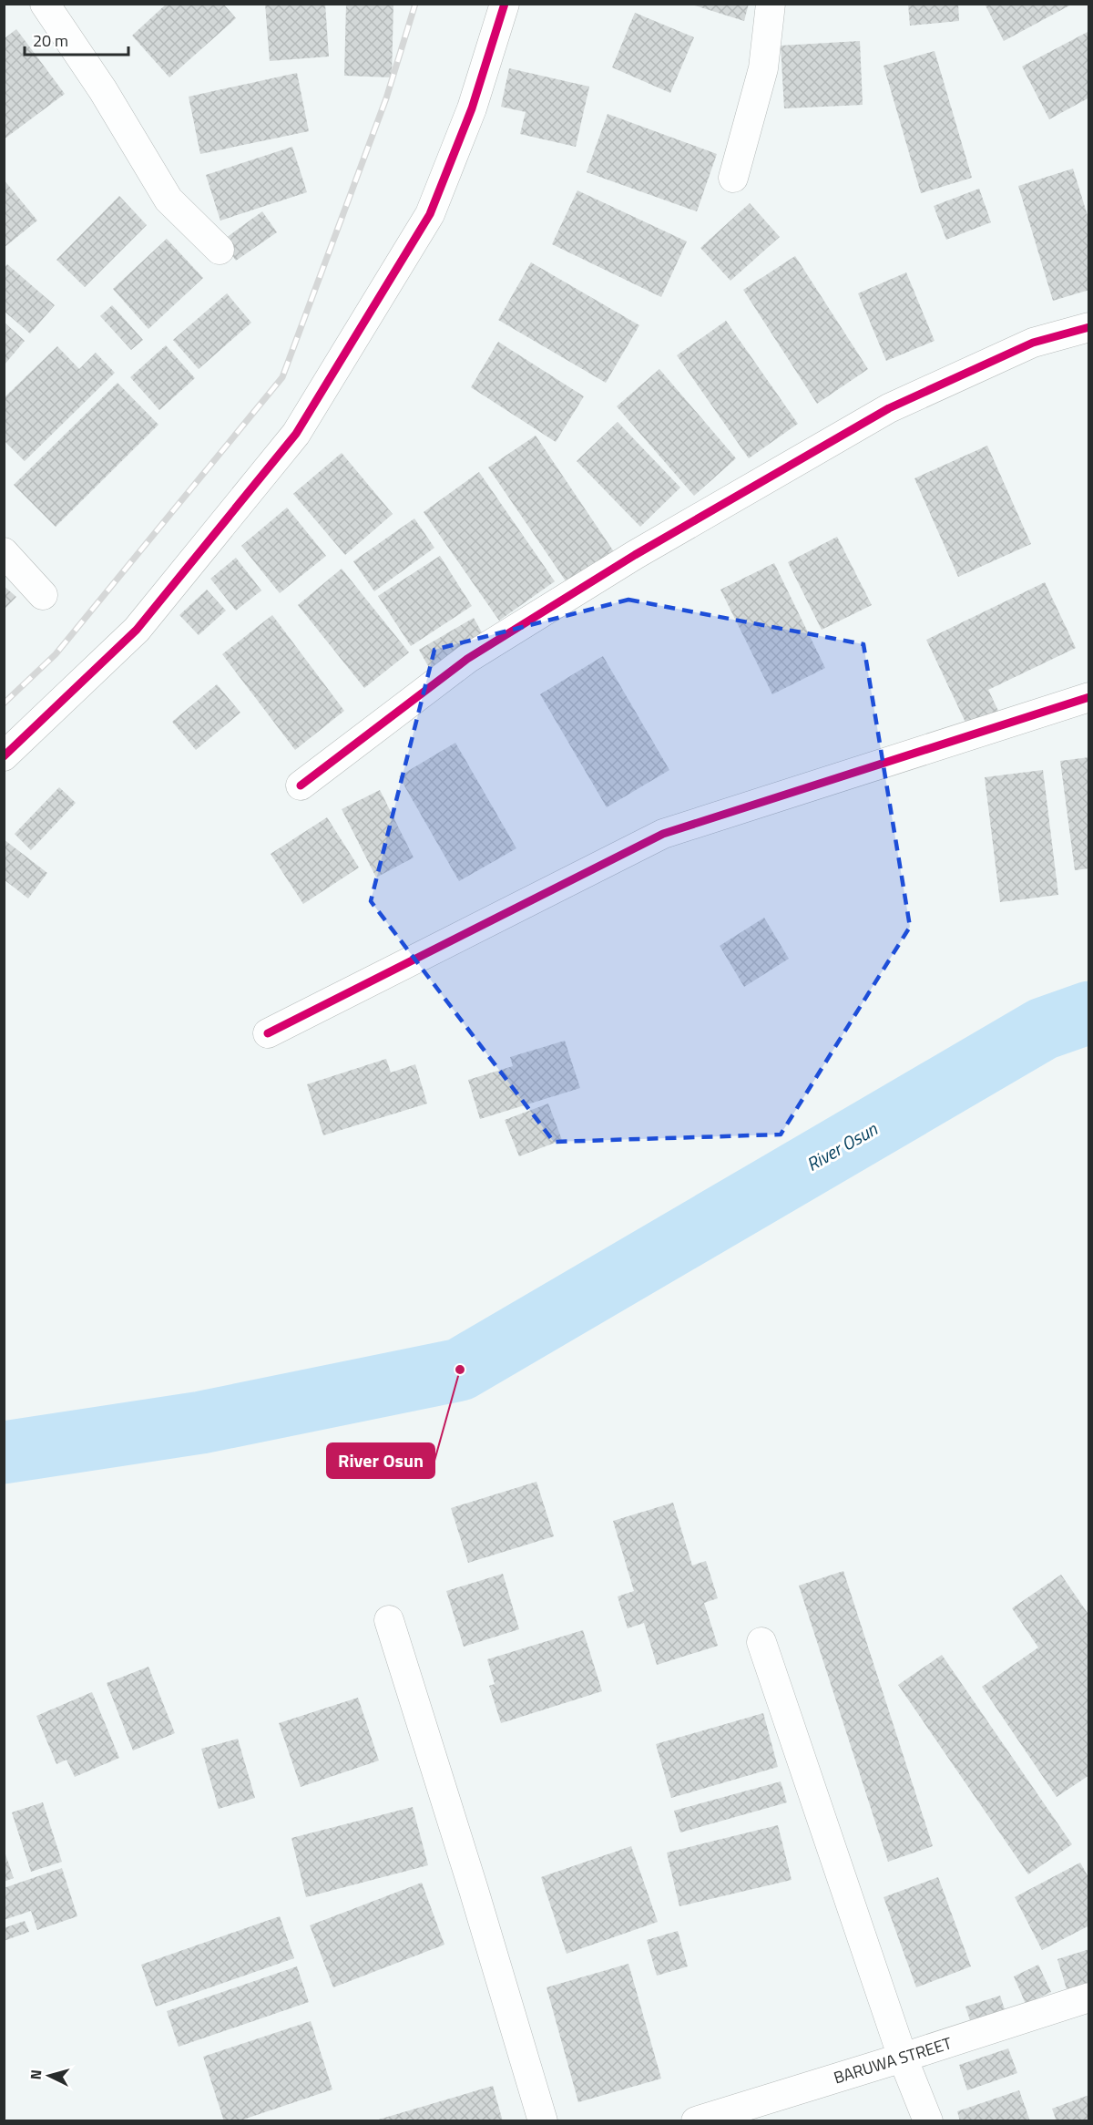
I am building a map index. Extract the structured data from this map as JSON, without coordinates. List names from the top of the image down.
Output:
{
  "streets": {
    "street": ["BARUWA STREET"]
  },
  "water": ["River Osun"],
  "places": ["River Osun"],
  "scale_bar": "20 m",
  "north": "left"
}
